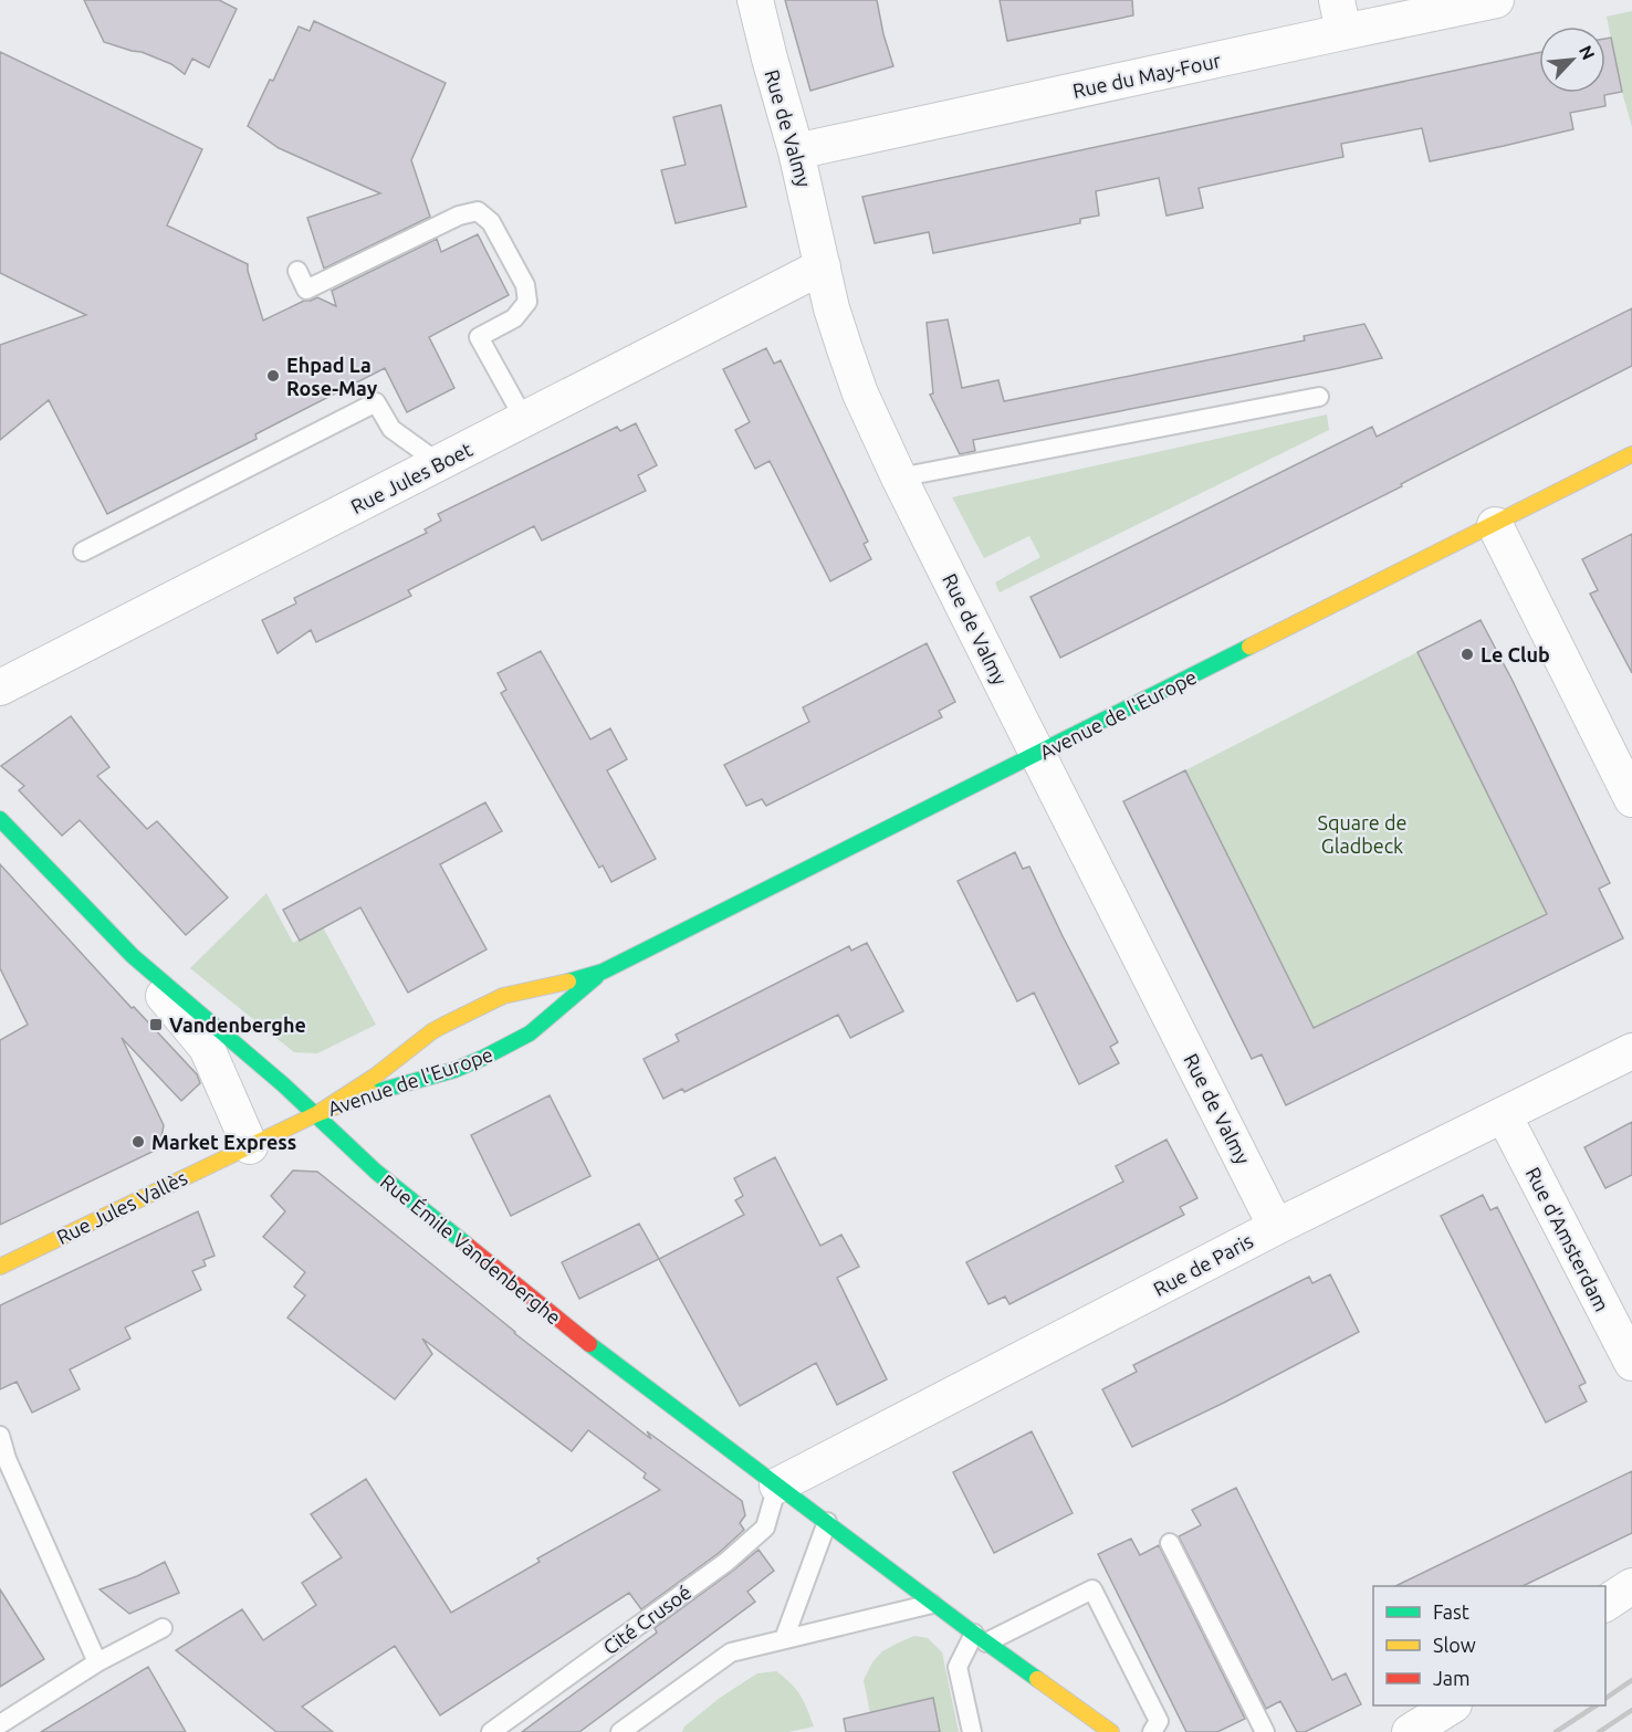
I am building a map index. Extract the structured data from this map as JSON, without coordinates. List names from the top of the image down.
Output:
{
  "streets": {
    "street": [
      "Rue du May-Four",
      "Rue de Valmy",
      "Rue Jules Boet",
      "Avenue de l'Europe",
      "Rue Jules Vallès",
      "Rue d'Amsterdam",
      "Rue Émile Vandenberghe",
      "Rue de Paris"
    ],
    "lane": ["Cité Crusoé"]
  },
  "crossings": [
    ["Rue du May-Four", "Rue de Valmy"],
    ["Rue de Valmy", "Rue Jules Boet"],
    ["Rue de Valmy", "Avenue de l'Europe"],
    ["Rue de Valmy", "Rue de Paris"],
    ["Avenue de l'Europe", "Rue Jules Vallès"],
    ["Avenue de l'Europe", "Rue Émile Vandenberghe"],
    ["Rue Jules Vallès", "Rue Émile Vandenberghe"],
    ["Rue d'Amsterdam", "Rue de Paris"],
    ["Rue Émile Vandenberghe", "Rue de Paris"],
    ["Rue Émile Vandenberghe", "Cité Crusoé"],
    ["Rue de Paris", "Cité Crusoé"]
  ],
  "parks": ["Square de Gladbeck"],
  "places": {
    "other": ["Ehpad La Rose-May", "Le Club", "Market Express"],
    "transit": ["Vandenberghe"]
  },
  "legend": ["Fast", "Slow", "Jam"],
  "north": "top right"
}
